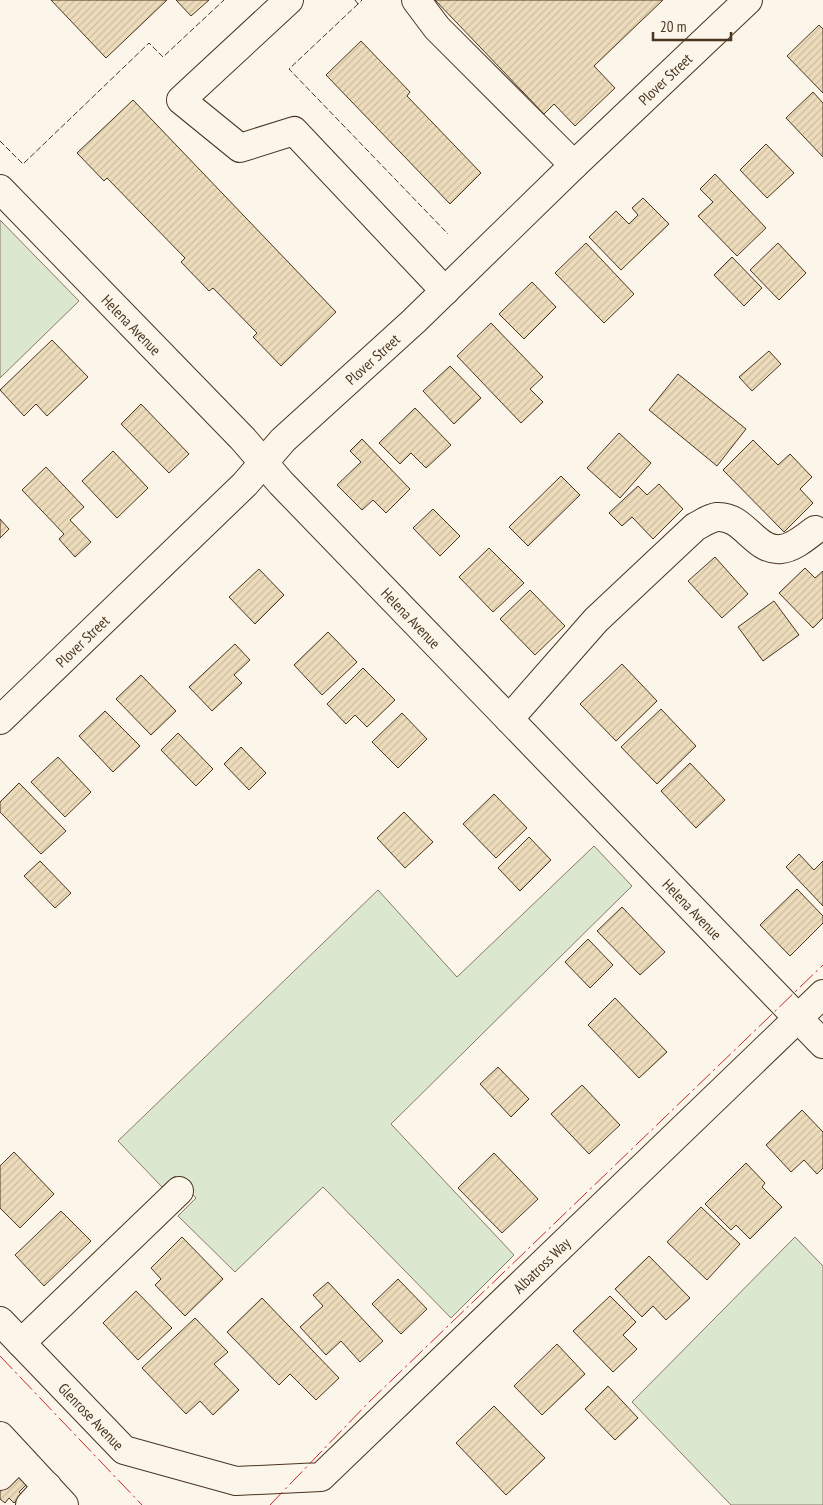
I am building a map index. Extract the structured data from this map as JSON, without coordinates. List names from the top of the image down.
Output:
{
  "streets": {
    "street": [
      "Plover Street",
      "Helena Avenue",
      "Albatross Way",
      "Glenrose Avenue"
    ]
  },
  "crossings": [
    ["Plover Street", "Helena Avenue"],
    ["Helena Avenue", "Albatross Way"],
    ["Albatross Way", "Glenrose Avenue"]
  ],
  "scale_bar": "20 m"
}
